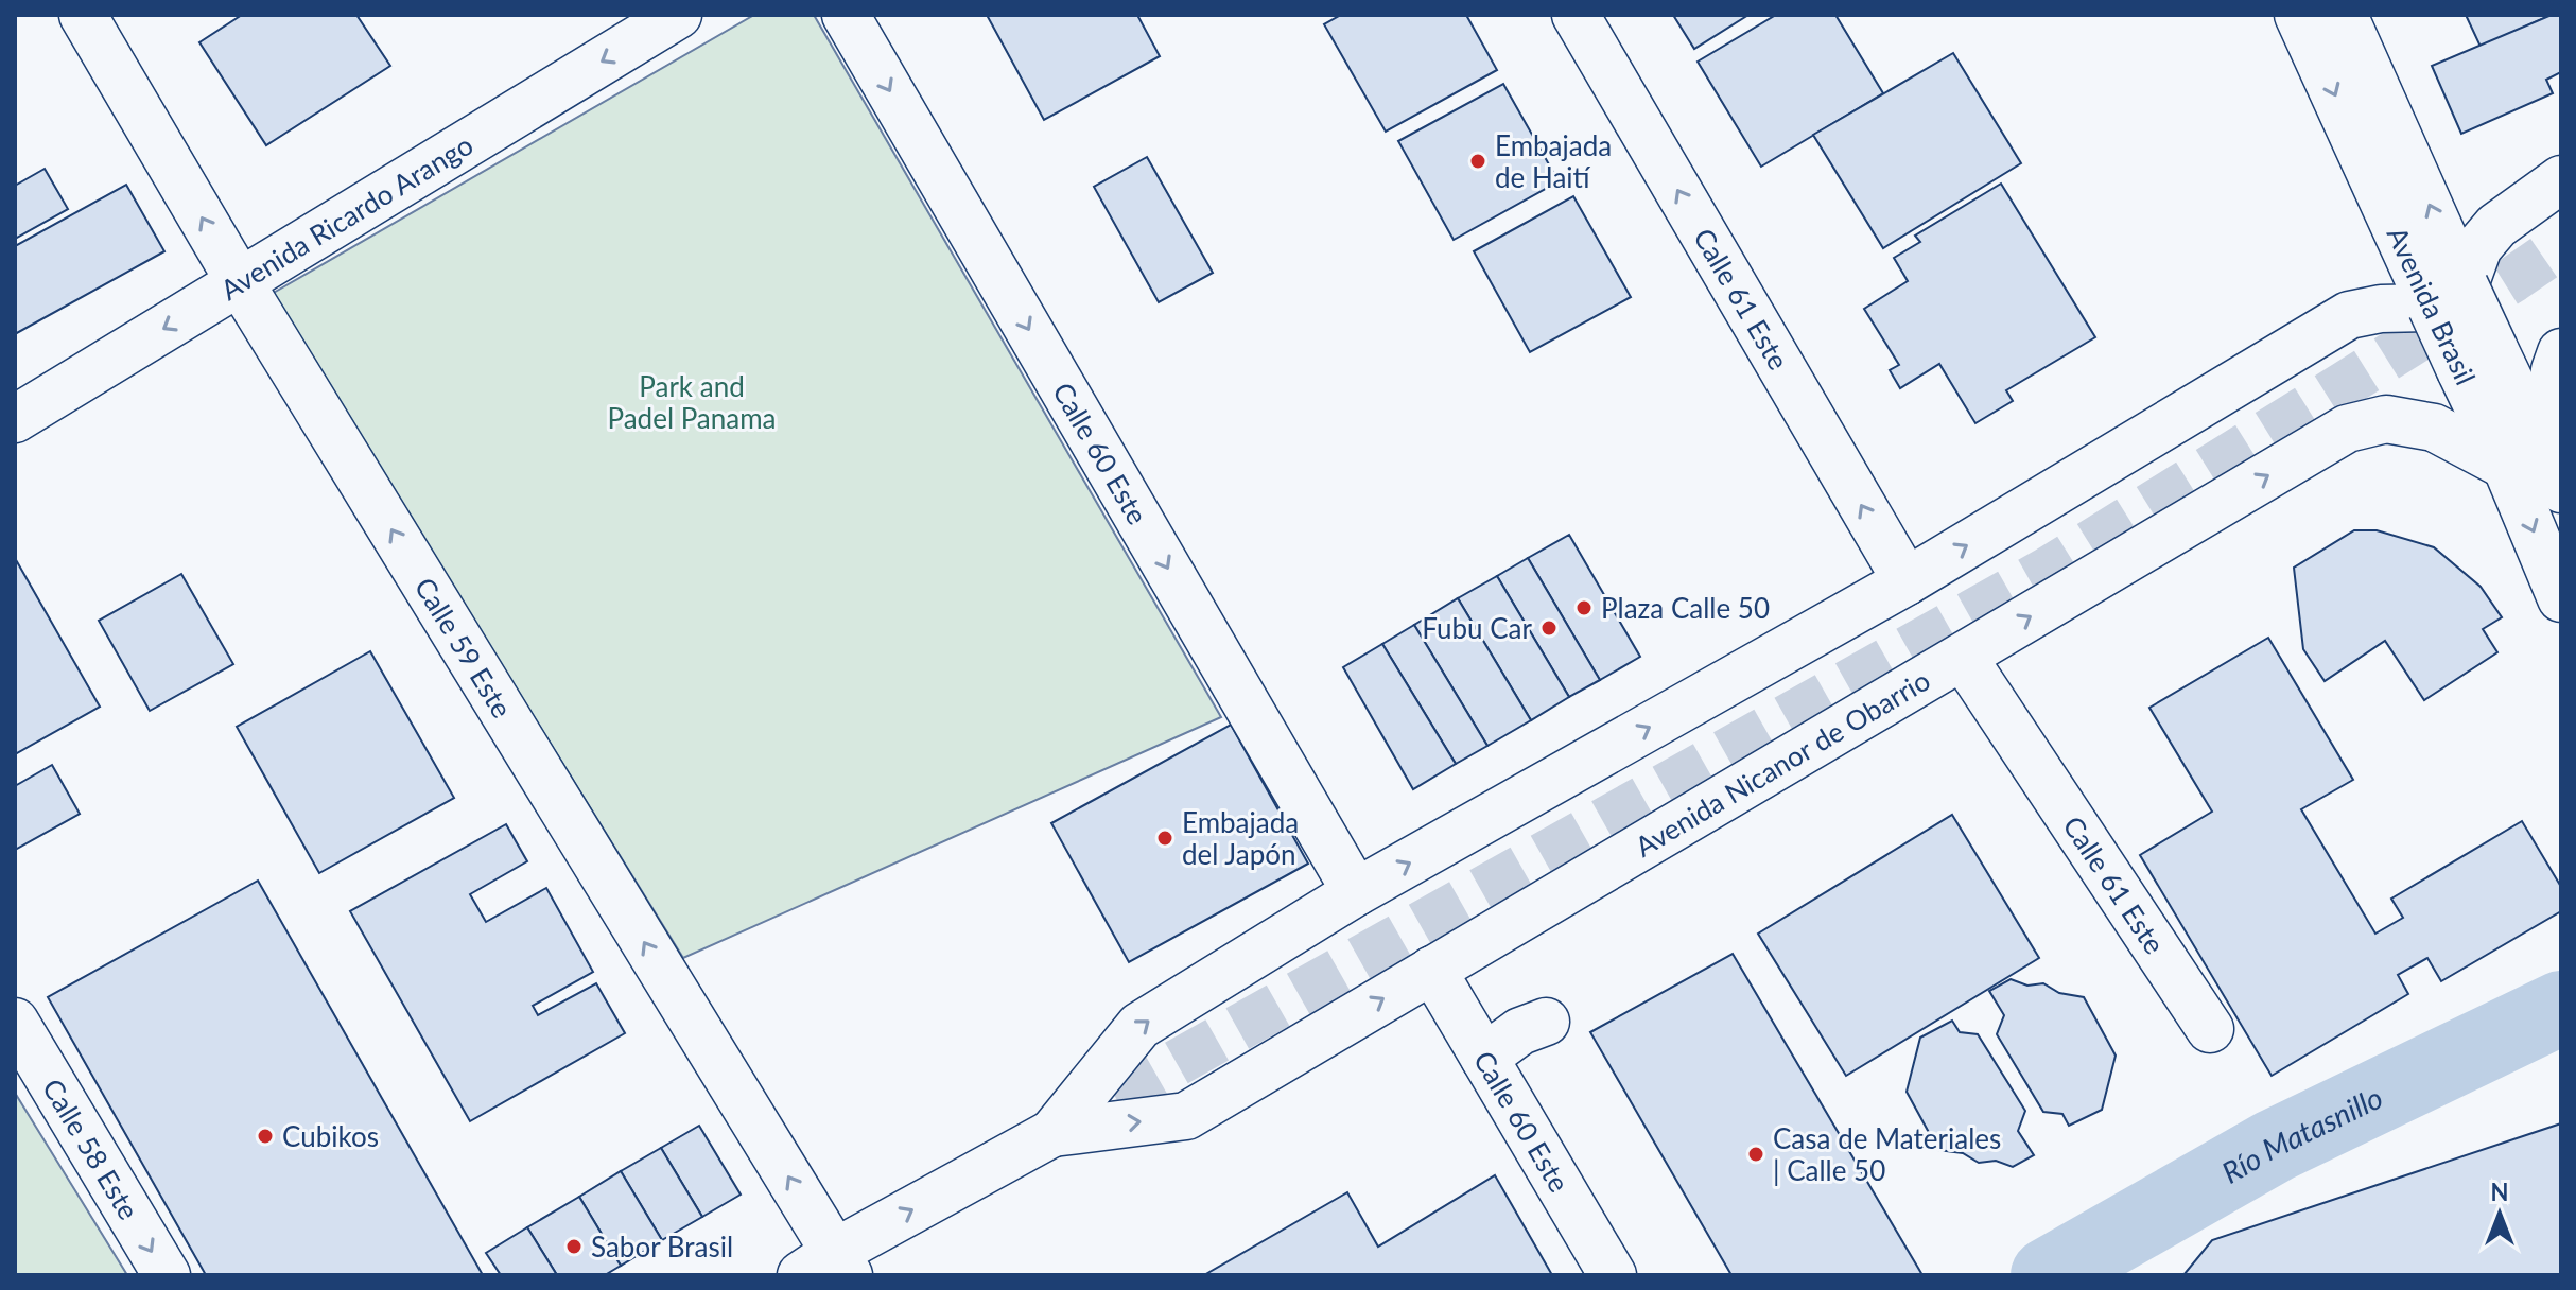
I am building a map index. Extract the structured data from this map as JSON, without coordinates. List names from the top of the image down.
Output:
{
  "streets": {
    "street": [
      "Avenida Ricardo Arango",
      "Calle 61 Este",
      "Avenida Brasil",
      "Calle 60 Este",
      "Calle 59 Este",
      "Avenida Nicanor de Obarrio",
      "Calle 58 Este"
    ]
  },
  "crossings": [
    ["Avenida Ricardo Arango", "Calle 59 Este"],
    ["Calle 61 Este", "Avenida Nicanor de Obarrio"],
    ["Avenida Brasil", "Avenida Nicanor de Obarrio"],
    ["Calle 60 Este", "Avenida Nicanor de Obarrio"],
    ["Calle 59 Este", "Avenida Nicanor de Obarrio"]
  ],
  "one_way": [
    "Avenida Ricardo Arango",
    "Calle 61 Este",
    "Calle 60 Este",
    "Calle 59 Este",
    "Avenida Nicanor de Obarrio",
    "Calle 58 Este"
  ],
  "water": ["Río Matasnillo"],
  "parks": ["Park and Padel Panama"],
  "places": [
    "Embajada de Haití",
    "Plaza Calle 50",
    "Fubu Car",
    "Embajada del Japón",
    "Cubikos",
    "Casa de Materiales | Calle 50",
    "Sabor Brasil"
  ],
  "north": "top"
}
